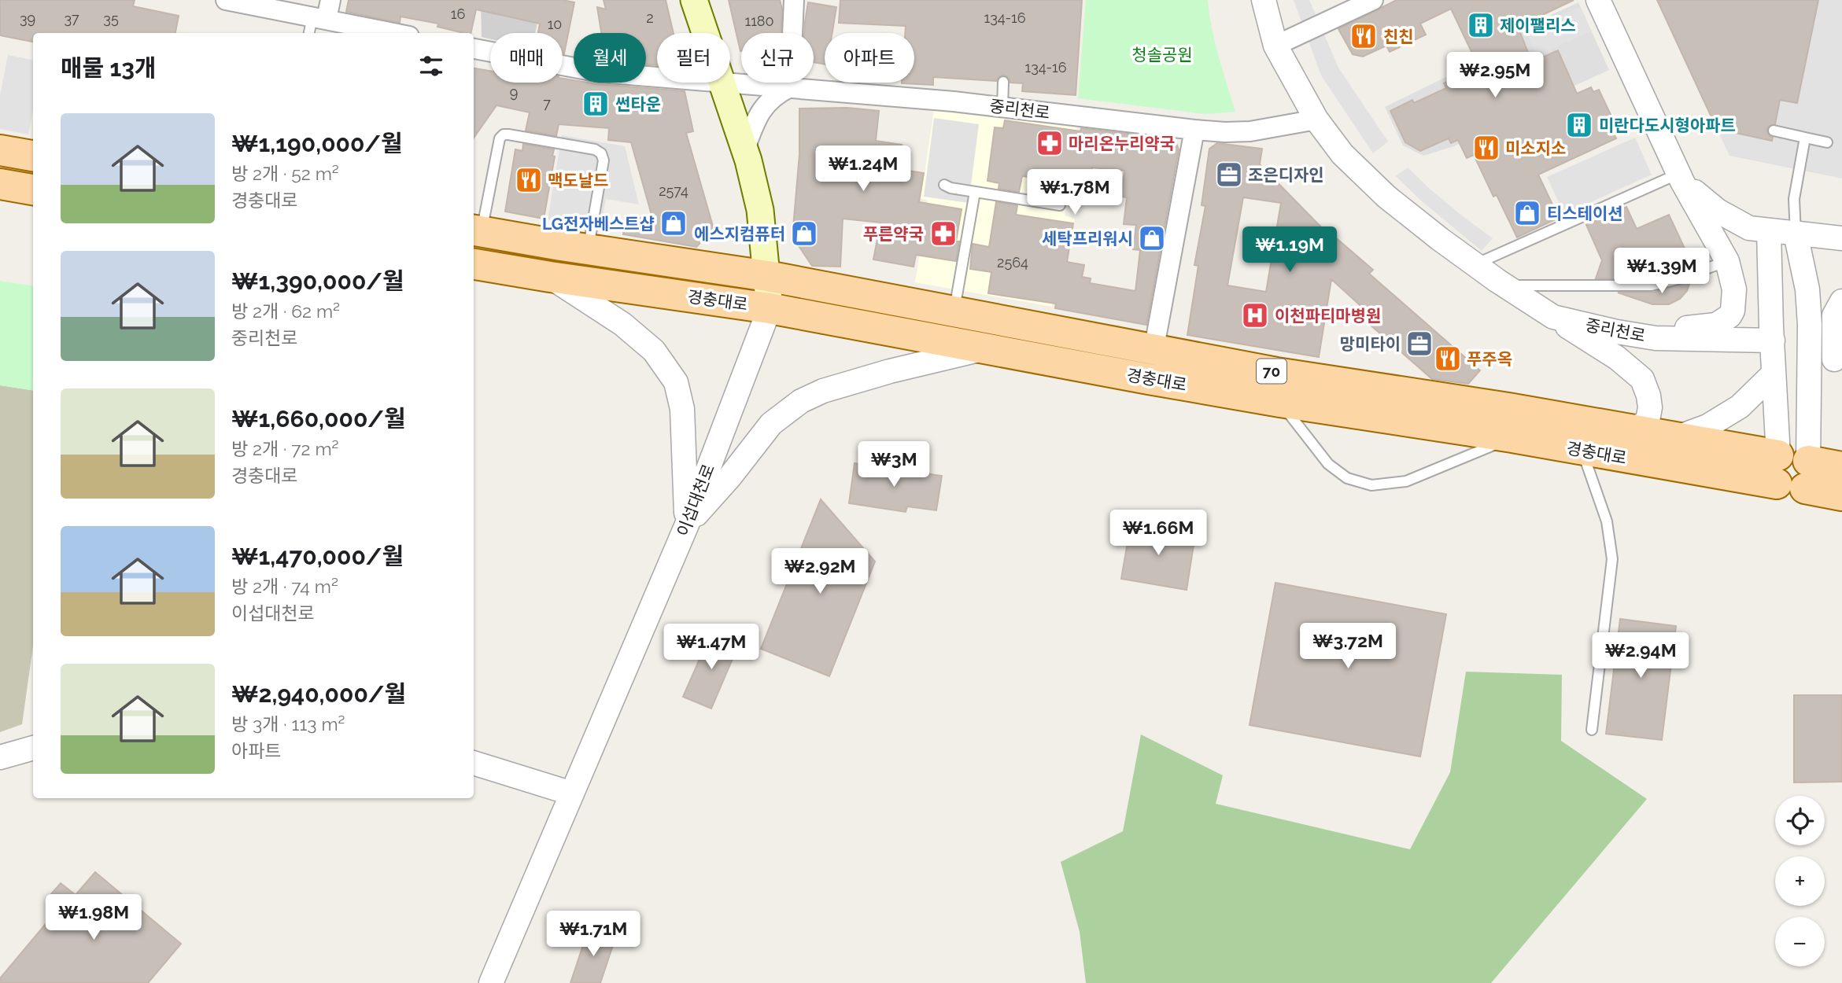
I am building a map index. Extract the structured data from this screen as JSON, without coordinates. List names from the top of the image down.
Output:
{
  "streets": {
    "main road": ["경충대로", "70", "이섭대천로"],
    "street": ["중리천로"]
  },
  "crossings": [
    ["중리천로", "경충대로"],
    ["경충대로", "이섭대천로"]
  ],
  "parks": ["청솔공원"],
  "places": {
    "building": ["제이팰리스", "썬타운", "미란다도시형아파트"],
    "restaurant": [
      "친친",
      "미소지소",
      "맥도날드",
      "푸주옥"
    ],
    "pharmacy": ["마리온누리약국", "푸른약국"],
    "office": ["조은디자인", "망미타이"],
    "shop": [
      "티스테이션",
      "LG전자베스트샵",
      "에스지컴퓨터",
      "세탁프리워시"
    ],
    "hospital": ["이천파티마병원"]
  },
  "house_numbers": [
    "16",
    "2",
    "134-16",
    "39",
    "37",
    "35",
    "1180",
    "10",
    "134-16",
    "9",
    "7",
    "2574",
    "2564"
  ],
  "page": {
    "chip": [
      "매매",
      "월세",
      "필터",
      "신규",
      "아파트"
    ],
    "heading": "매물 13개",
    "price": [
      "₩2.95M",
      "₩1.24M",
      "₩1.78M",
      "₩1.19M",
      "₩1.39M",
      "₩3M",
      "₩1.66M",
      "₩2.92M",
      "₩3.72M",
      "₩1.47M",
      "₩2.94M",
      "₩1.98M",
      "₩1.71M"
    ],
    "list": [
      {
        "name": "₩1,190,000/월",
        "note": "방 2개 · 52 m² · 경충대로"
      },
      {
        "name": "₩1,390,000/월",
        "note": "방 2개 · 62 m² · 중리천로"
      },
      {
        "name": "₩1,660,000/월",
        "note": "방 2개 · 72 m² · 경충대로"
      },
      {
        "name": "₩1,470,000/월",
        "note": "방 2개 · 74 m² · 이섭대천로"
      },
      {
        "name": "₩2,940,000/월",
        "note": "방 3개 · 113 m² · 아파트"
      }
    ],
    "map_buttons": ["+", "−"]
  }
}
